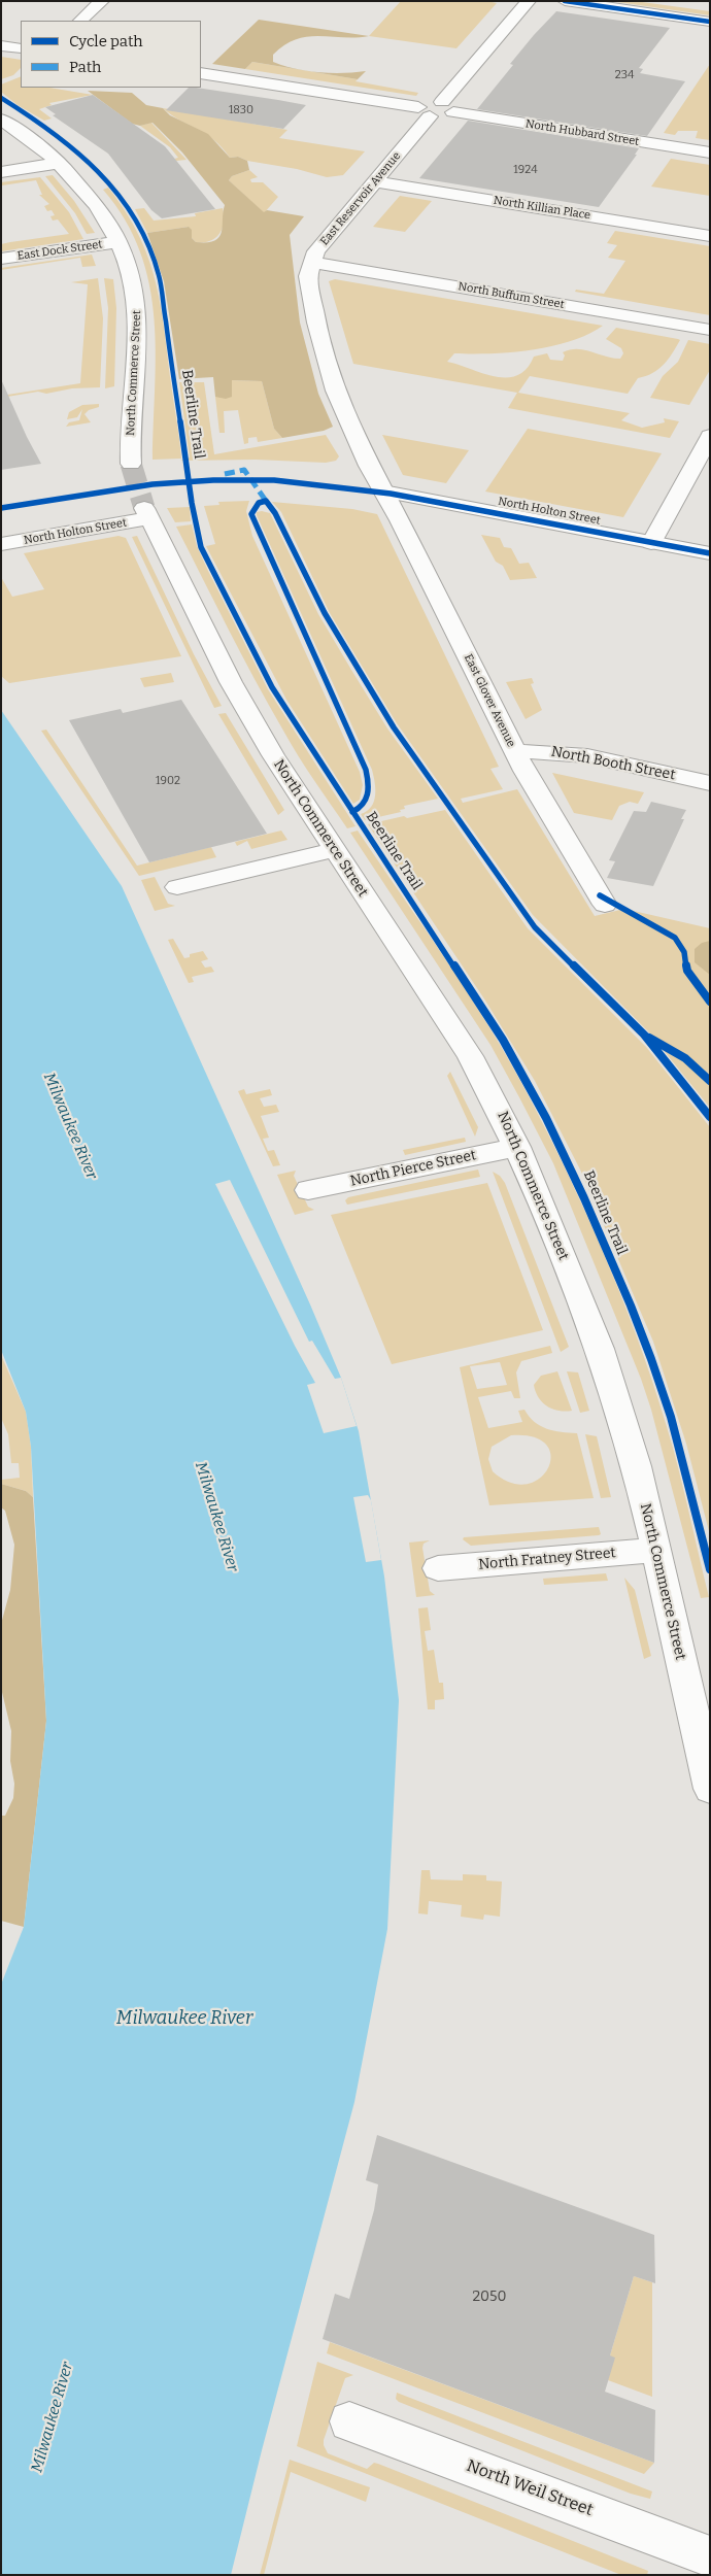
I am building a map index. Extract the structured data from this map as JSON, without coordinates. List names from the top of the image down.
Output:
{
  "streets": {
    "street": [
      "North Hubbard Street",
      "East Reservoir Avenue",
      "North Killian Place",
      "East Dock Street",
      "North Buffum Street",
      "North Commerce Street",
      "North Holton Street",
      "East Glover Avenue",
      "North Booth Street",
      "North Pierce Street",
      "North Fratney Street",
      "North Weil Street"
    ],
    "cycle path": ["Beerline Trail"]
  },
  "crossings": [
    ["North Hubbard Street", "East Reservoir Avenue"],
    ["East Reservoir Avenue", "North Killian Place"],
    ["East Reservoir Avenue", "North Buffum Street"],
    ["East Reservoir Avenue", "North Holton Street"],
    ["East Reservoir Avenue", "East Glover Avenue"],
    ["East Dock Street", "North Commerce Street"],
    ["North Commerce Street", "North Holton Street"],
    ["North Commerce Street", "North Pierce Street"],
    ["North Commerce Street", "North Fratney Street"],
    ["North Holton Street", "East Glover Avenue"],
    ["East Glover Avenue", "North Booth Street"]
  ],
  "water": ["Milwaukee River"],
  "house_numbers": [
    "234",
    "1830",
    "1924",
    "1902",
    "2050"
  ],
  "legend": ["Cycle path", "Path"]
}
